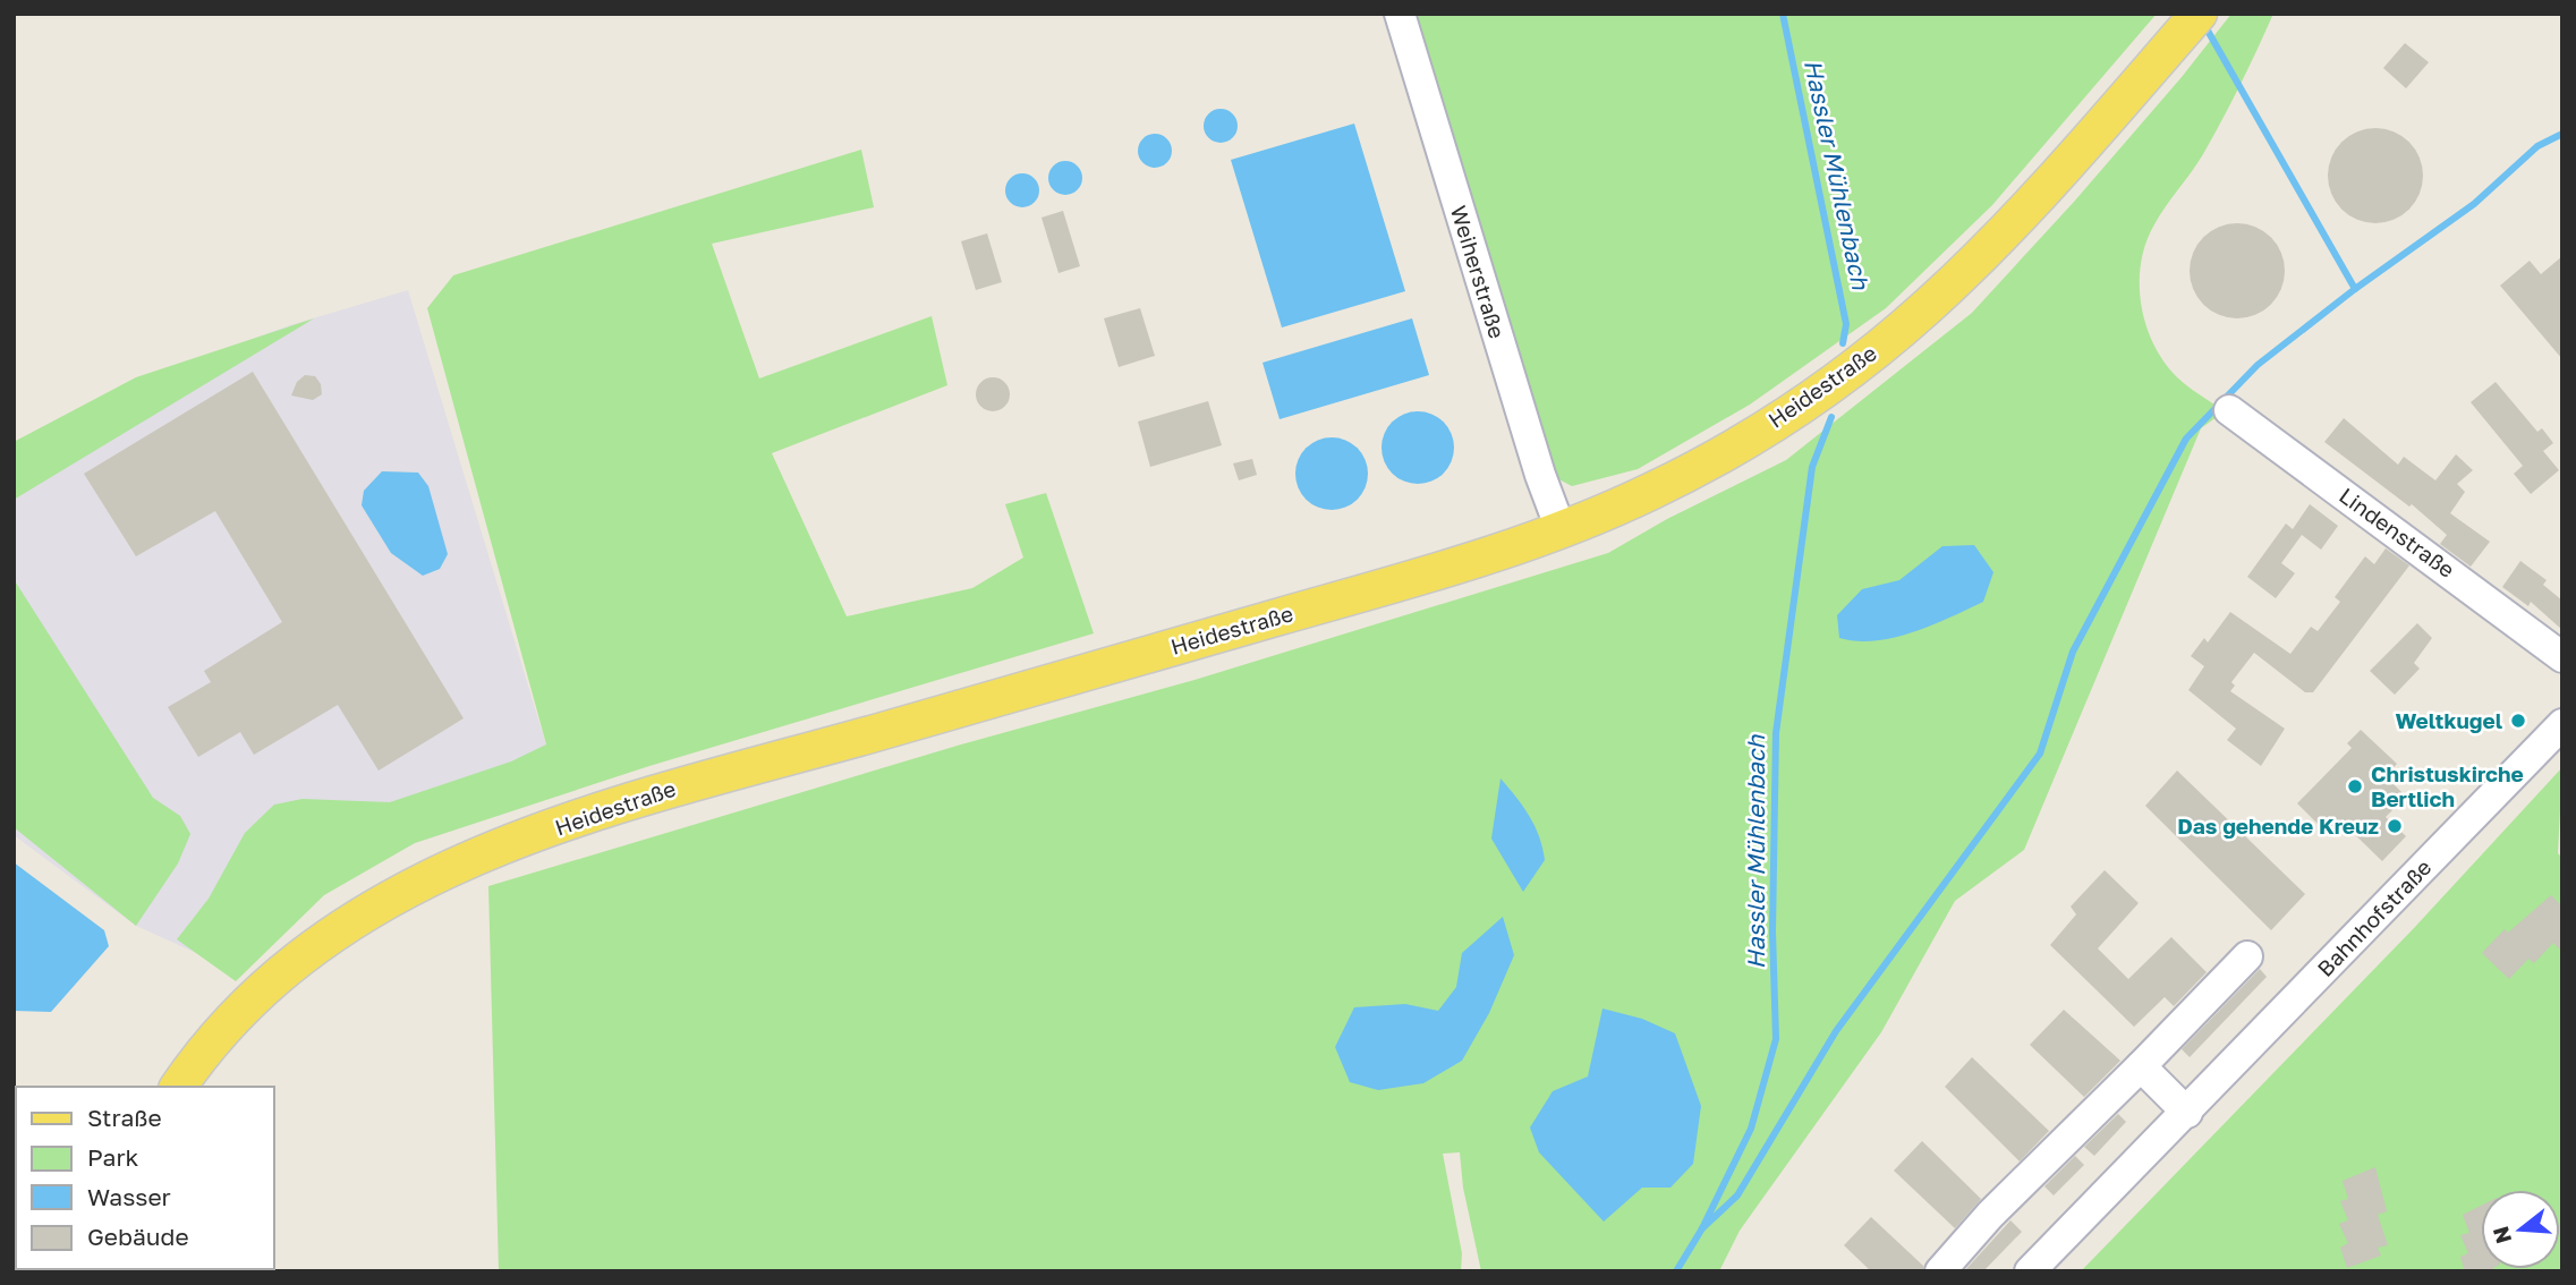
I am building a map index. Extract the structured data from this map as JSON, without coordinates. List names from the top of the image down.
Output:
{
  "streets": {
    "main road": ["Heidestraße"],
    "street": ["Weiherstraße", "Lindenstraße", "Bahnhofstraße"]
  },
  "crossings": [
    ["Weiherstraße", "Heidestraße"]
  ],
  "water": ["Hassler Mühlenbach"],
  "places": ["Weltkugel", "Christuskirche Bertlich", "Das gehende Kreuz"],
  "legend": [
    "Straße",
    "Park",
    "Wasser",
    "Gebäude"
  ],
  "north": "left"
}
